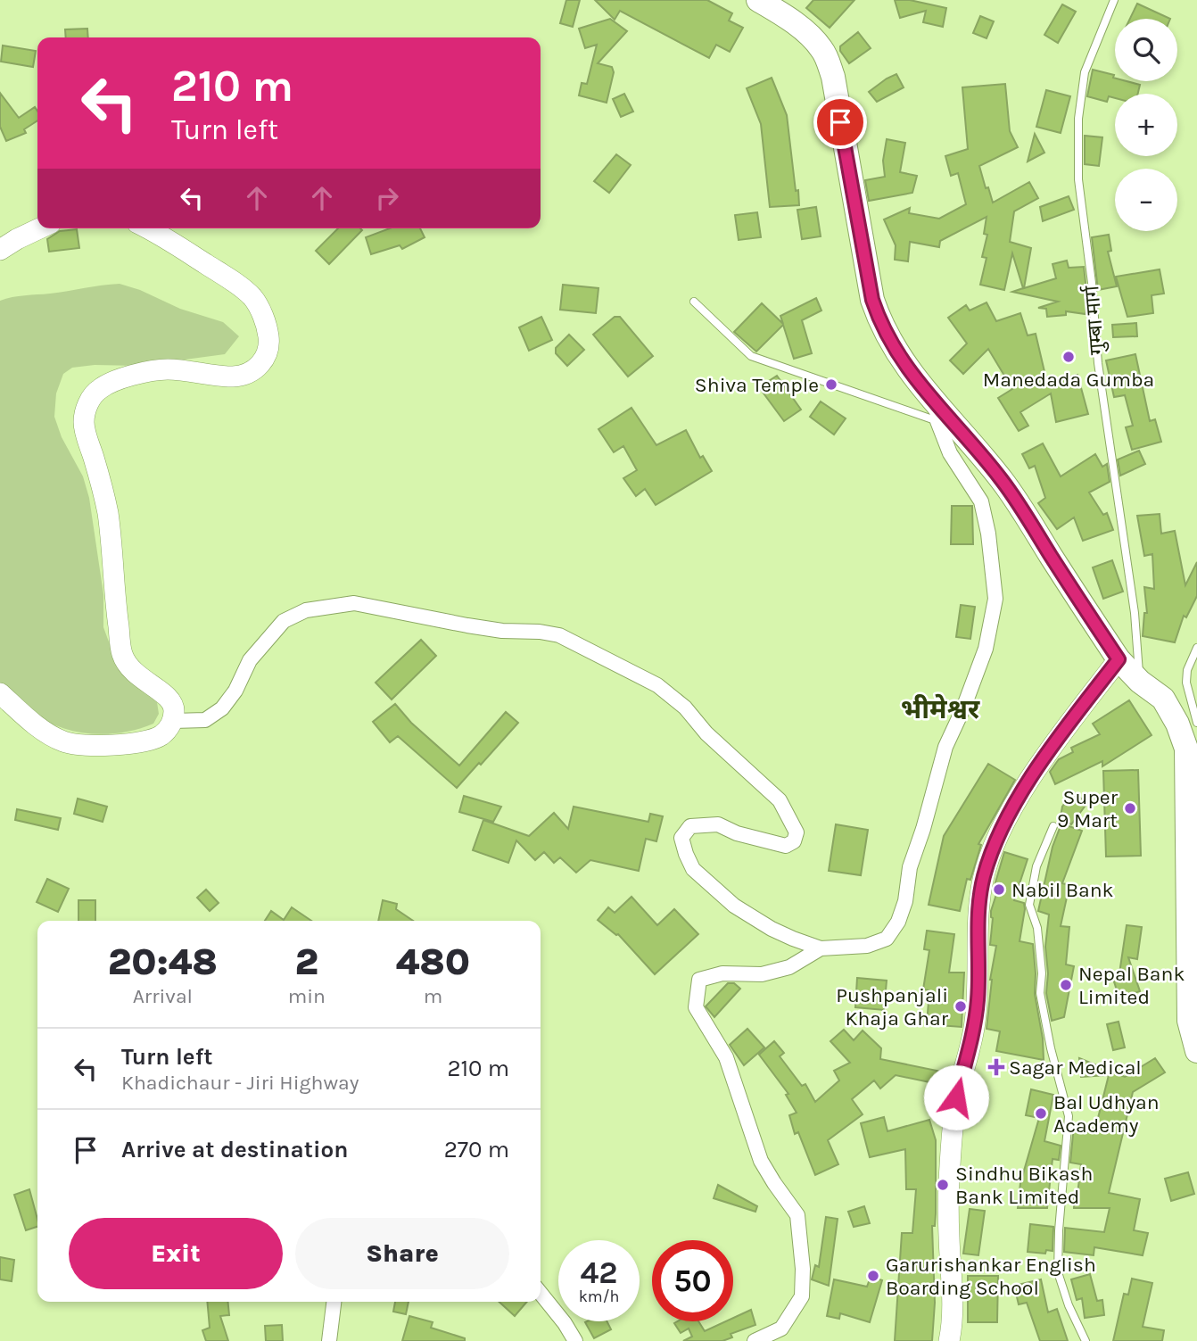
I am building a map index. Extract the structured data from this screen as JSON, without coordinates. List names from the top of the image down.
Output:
{
  "streets": {
    "lane": ["गुम्बा मार्ग"]
  },
  "districts": ["भीमेश्वर"],
  "places": {
    "other": [
      "Manedada Gumba",
      "Shiva Temple",
      "Super 9 Mart",
      "Nabil Bank",
      "Nepal Bank Limited",
      "Pushpanjali Khaja Ghar",
      "Bal Udhyan Academy",
      "Sindhu Bikash Bank Limited",
      "Garurishankar English Boarding School"
    ],
    "health": ["Sagar Medical"]
  },
  "page": {
    "map_buttons": ["+", "−"],
    "turn": ["210 m", "Turn left"],
    "eta": [
      "20:48",
      "Arrival",
      "2",
      "min",
      "480",
      "m"
    ],
    "list": [
      {
        "name": "Turn left",
        "note": "Khadichaur - Jiri Highway",
        "value": "210 m"
      },
      {
        "name": "Arrive at destination",
        "value": "270 m"
      }
    ],
    "buttons": ["Exit", "Share"],
    "speed": "42 km/h",
    "limit": "50"
  }
}
